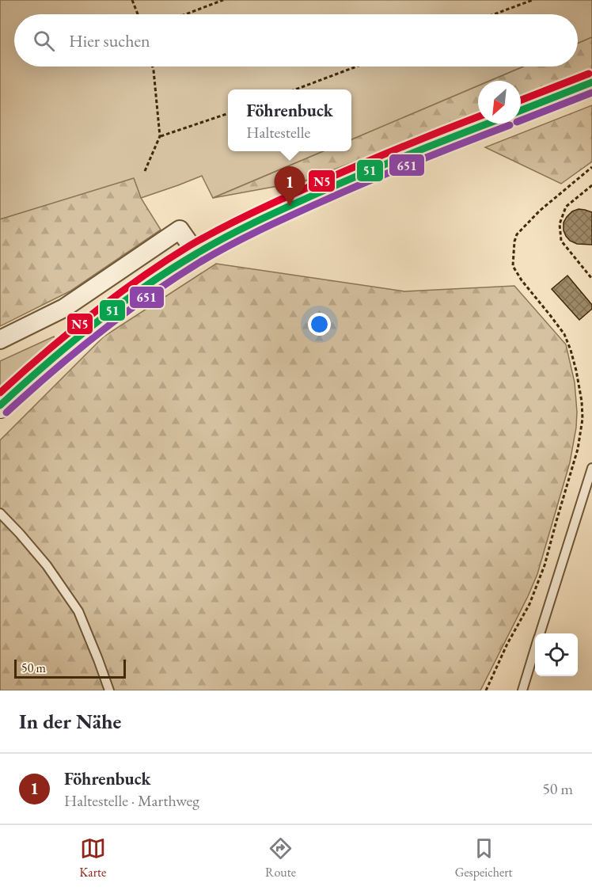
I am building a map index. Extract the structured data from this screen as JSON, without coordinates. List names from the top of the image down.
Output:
{
  "lines": ["transit line N5", "transit line 51", "transit line 651"],
  "scale_bar": "50 m",
  "north": "bottom left",
  "page": {
    "search": "Hier suchen",
    "popup": ["Föhrenbuck", "Haltestelle"],
    "pins": "1",
    "scale": "50 m",
    "heading": "In der Nähe",
    "list": [
      {
        "mark": "1",
        "name": "Föhrenbuck",
        "note": "Haltestelle · Marthweg",
        "value": "50 m"
      }
    ],
    "nav": ["Karte", "Route", "Gespeichert"]
  }
}
